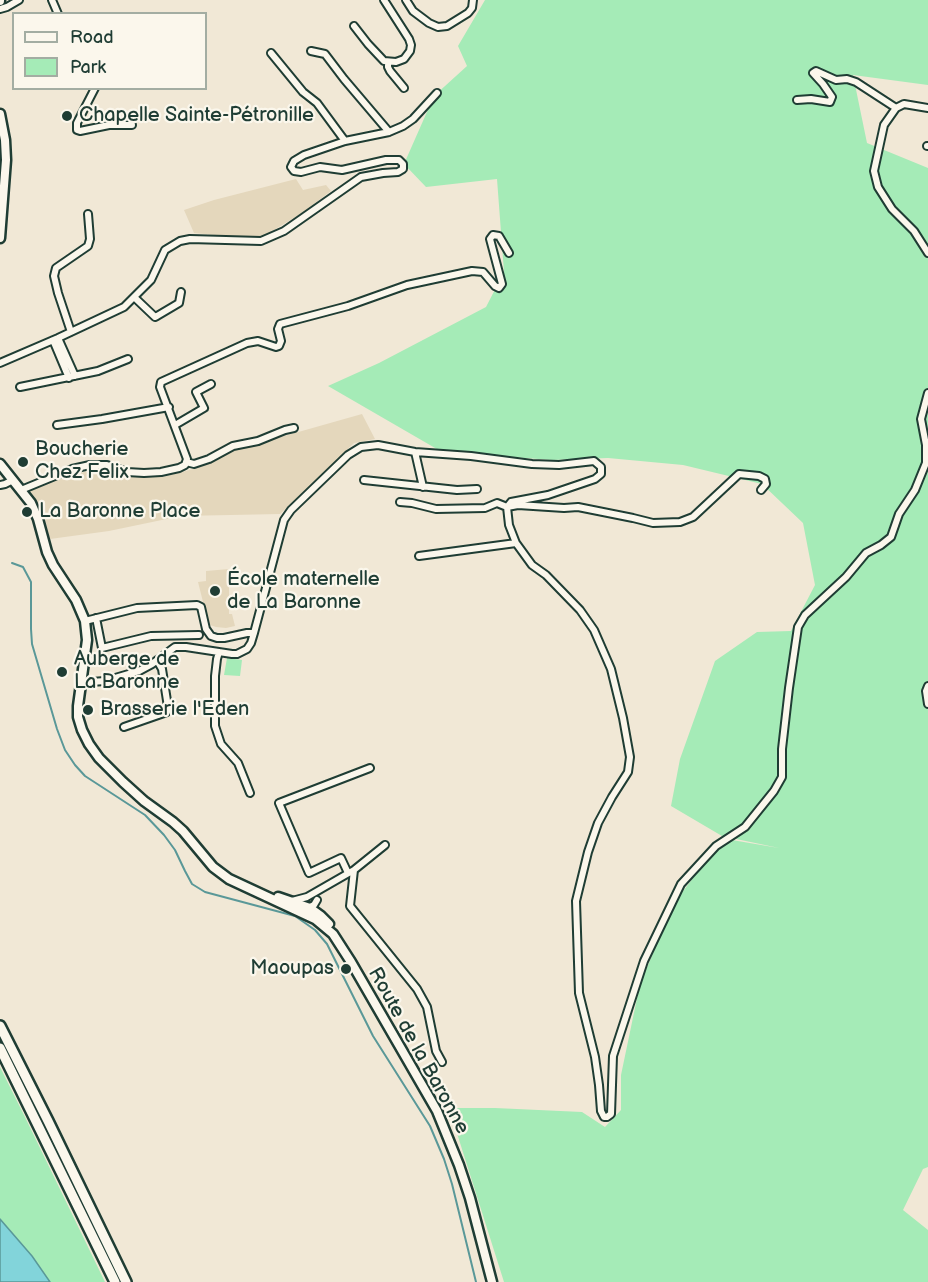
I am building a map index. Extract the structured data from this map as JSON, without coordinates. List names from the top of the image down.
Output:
{
  "streets": {
    "main road": ["Route de la Baronne"]
  },
  "places": [
    "Chapelle Sainte-Pétronille",
    "Boucherie Chez Felix",
    "La Baronne Place",
    "École maternelle de La Baronne",
    "Auberge de La Baronne",
    "Brasserie l'Eden",
    "Maoupas"
  ],
  "legend": ["Road", "Park"]
}
